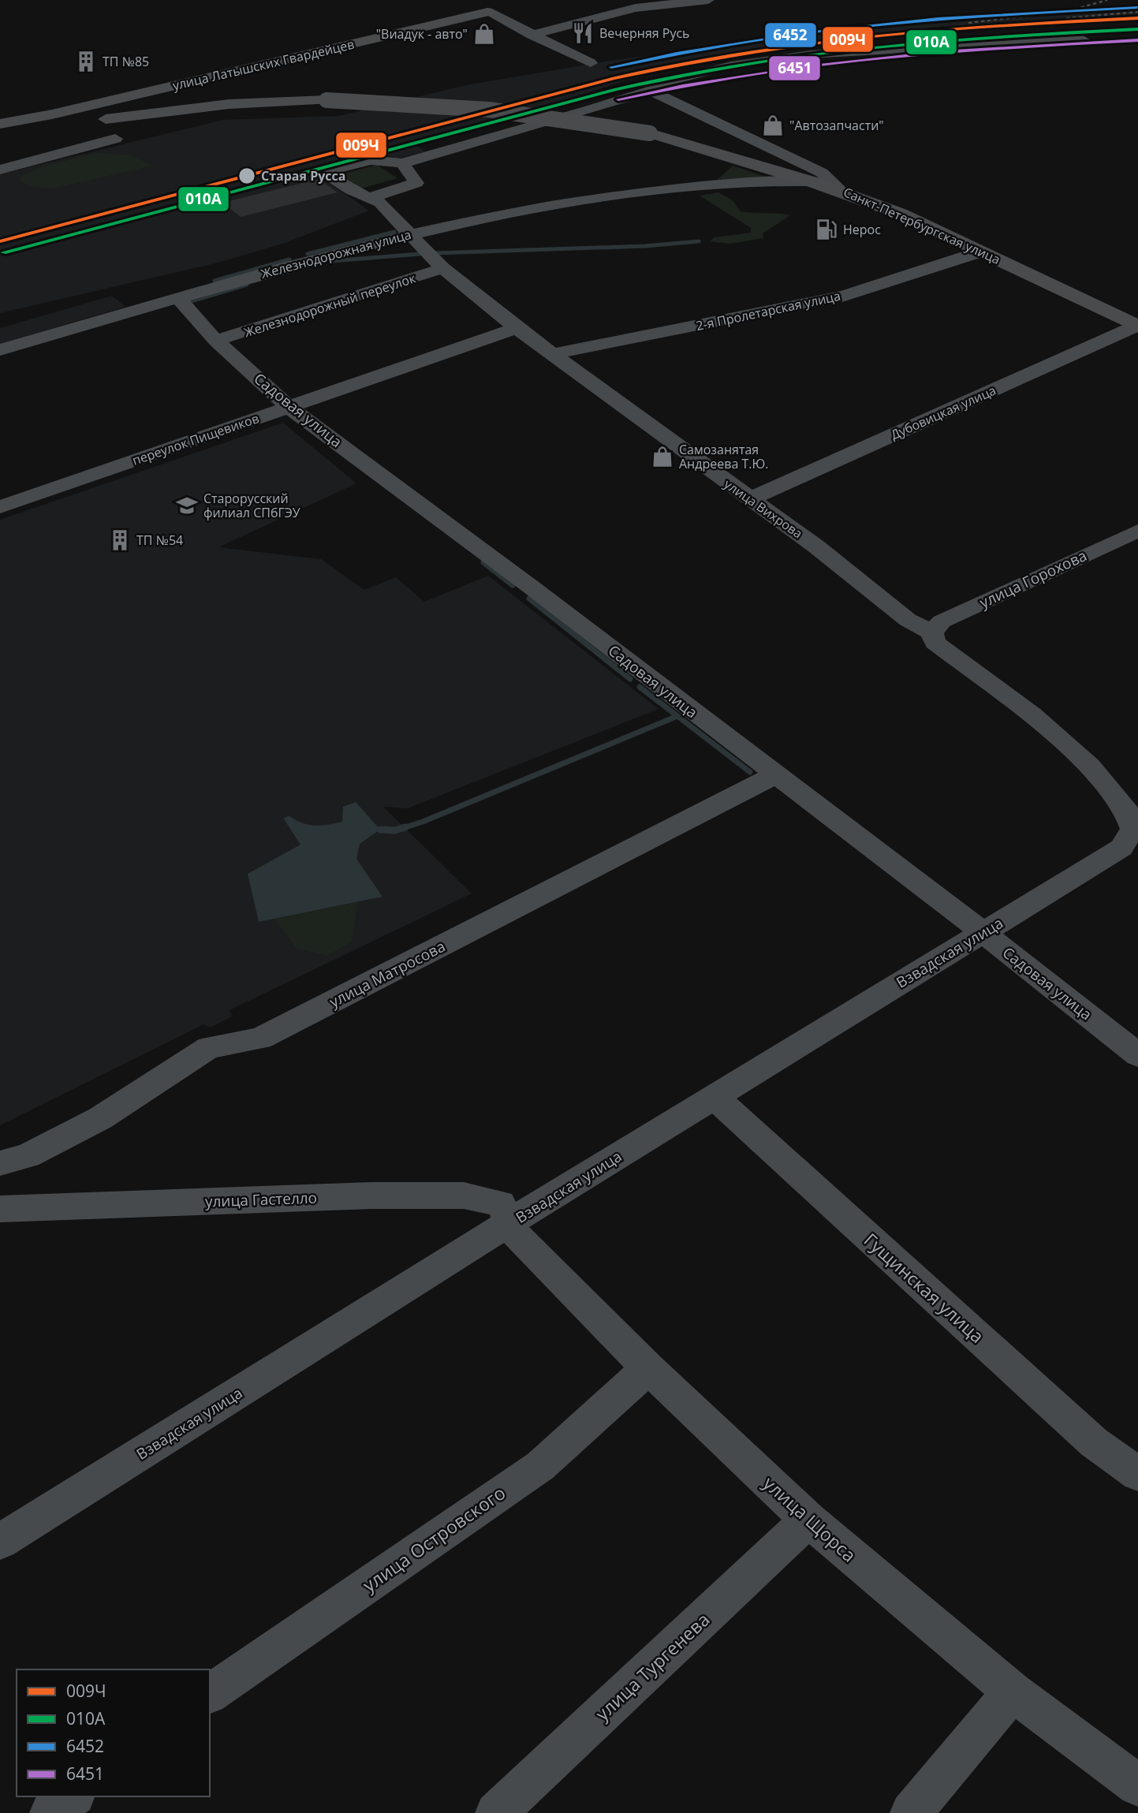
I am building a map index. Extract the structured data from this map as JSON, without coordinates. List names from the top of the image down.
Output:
{
  "streets": {
    "main road": ["улица Латышских Гвардейцев", "Санкт-Петербургская улица"],
    "street": [
      "Железнодорожная улица",
      "Железнодорожный переулок",
      "2-я Пролетарская улица",
      "Садовая улица",
      "Дубовицкая улица",
      "переулок Пищевиков",
      "улица Вихрова",
      "улица Горохова",
      "Взвадская улица",
      "улица Матросова",
      "улица Гастелло",
      "Гущинская улица",
      "улица Щорса",
      "улица Островского",
      "улица Тургенева"
    ]
  },
  "crossings": [
    ["Санкт-Петербургская улица", "2-я Пролетарская улица"],
    ["Санкт-Петербургская улица", "Дубовицкая улица"],
    ["Железнодорожная улица", "Садовая улица"],
    ["Железнодорожная улица", "улица Вихрова"],
    ["Железнодорожный переулок", "Садовая улица"],
    ["Железнодорожный переулок", "улица Вихрова"],
    ["2-я Пролетарская улица", "улица Вихрова"],
    ["Садовая улица", "переулок Пищевиков"],
    ["Садовая улица", "Взвадская улица"],
    ["Садовая улица", "улица Матросова"],
    ["Дубовицкая улица", "улица Вихрова"],
    ["переулок Пищевиков", "улица Вихрова"],
    ["улица Вихрова", "улица Горохова"],
    ["улица Вихрова", "Взвадская улица"],
    ["Взвадская улица", "улица Гастелло"],
    ["Взвадская улица", "Гущинская улица"],
    ["Взвадская улица", "улица Щорса"],
    ["улица Гастелло", "улица Щорса"],
    ["улица Щорса", "улица Островского"],
    ["улица Щорса", "улица Тургенева"]
  ],
  "places": {
    "restaurant": ["Вечерняя Русь"],
    "shop": ["\"Виадук - авто\"", "\"Автозапчасти\"", "Самозанятая Андреева Т.Ю."],
    "building": ["ТП №85", "ТП №54"],
    "other": ["Старая Русса"],
    "fuel station": ["Нерос"],
    "school or university": ["Старорусский филиал СПбГЭУ"]
  },
  "lines": [
    "transit line 6452",
    "transit line 009Ч",
    "transit line 010А",
    "transit line 6451"
  ],
  "legend": [
    "009Ч",
    "010А",
    "6452",
    "6451"
  ]
}
